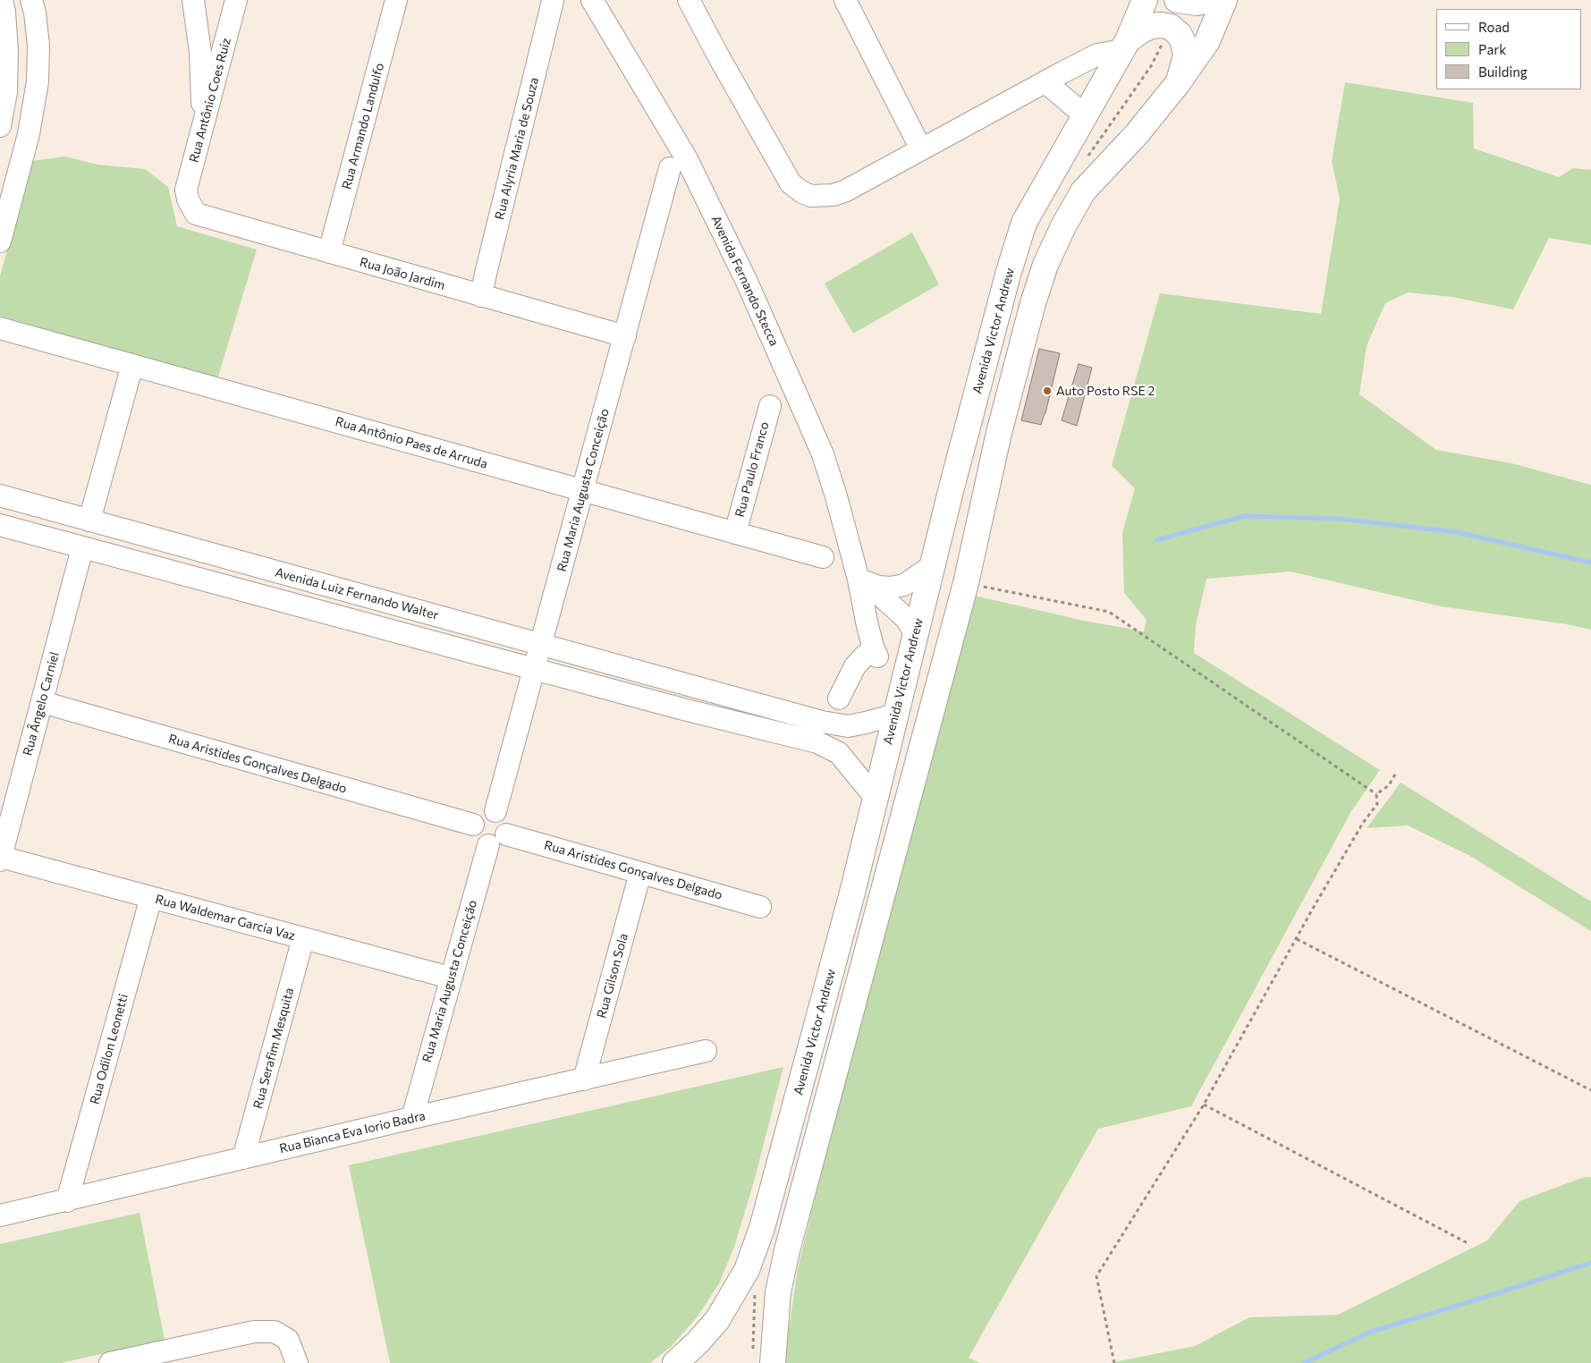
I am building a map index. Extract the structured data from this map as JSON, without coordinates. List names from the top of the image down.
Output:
{
  "streets": {
    "main road": ["Avenida Victor Andrew"],
    "street": [
      "Rua Antônio Coes Ruiz",
      "Rua Armando Landulfo",
      "Rua Alyria Maria de Souza",
      "Rua João Jardim",
      "Avenida Fernando Stecca",
      "Rua Antônio Paes de Arruda",
      "Rua Paulo Franco",
      "Rua Maria Augusta Conceição",
      "Avenida Luiz Fernando Walter",
      "Rua Ângelo Carniel",
      "Rua Aristides Gonçalves Delgado",
      "Rua Waldemar Garcia Vaz",
      "Rua Gilson Sola",
      "Rua Serafim Mesquita",
      "Rua Odilon Leonetti",
      "Rua Bianca Eva Iorio Badra"
    ]
  },
  "crossings": [
    ["Rua Antônio Coes Ruiz", "Rua João Jardim"],
    ["Rua Armando Landulfo", "Rua João Jardim"],
    ["Rua Alyria Maria de Souza", "Rua João Jardim"],
    ["Rua João Jardim", "Rua Maria Augusta Conceição"],
    ["Avenida Victor Andrew", "Avenida Luiz Fernando Walter"],
    ["Rua Antônio Paes de Arruda", "Rua Paulo Franco"],
    ["Rua Antônio Paes de Arruda", "Rua Maria Augusta Conceição"],
    ["Rua Maria Augusta Conceição", "Avenida Luiz Fernando Walter"],
    ["Rua Maria Augusta Conceição", "Rua Aristides Gonçalves Delgado"],
    ["Rua Maria Augusta Conceição", "Rua Waldemar Garcia Vaz"],
    ["Rua Maria Augusta Conceição", "Rua Bianca Eva Iorio Badra"],
    ["Rua Ângelo Carniel", "Rua Aristides Gonçalves Delgado"],
    ["Rua Ângelo Carniel", "Rua Waldemar Garcia Vaz"],
    ["Rua Aristides Gonçalves Delgado", "Rua Gilson Sola"],
    ["Rua Waldemar Garcia Vaz", "Rua Serafim Mesquita"],
    ["Rua Waldemar Garcia Vaz", "Rua Odilon Leonetti"],
    ["Rua Gilson Sola", "Rua Bianca Eva Iorio Badra"],
    ["Rua Serafim Mesquita", "Rua Bianca Eva Iorio Badra"],
    ["Rua Odilon Leonetti", "Rua Bianca Eva Iorio Badra"]
  ],
  "places": ["Auto Posto RSE 2"],
  "legend": ["Road", "Park", "Building"]
}
